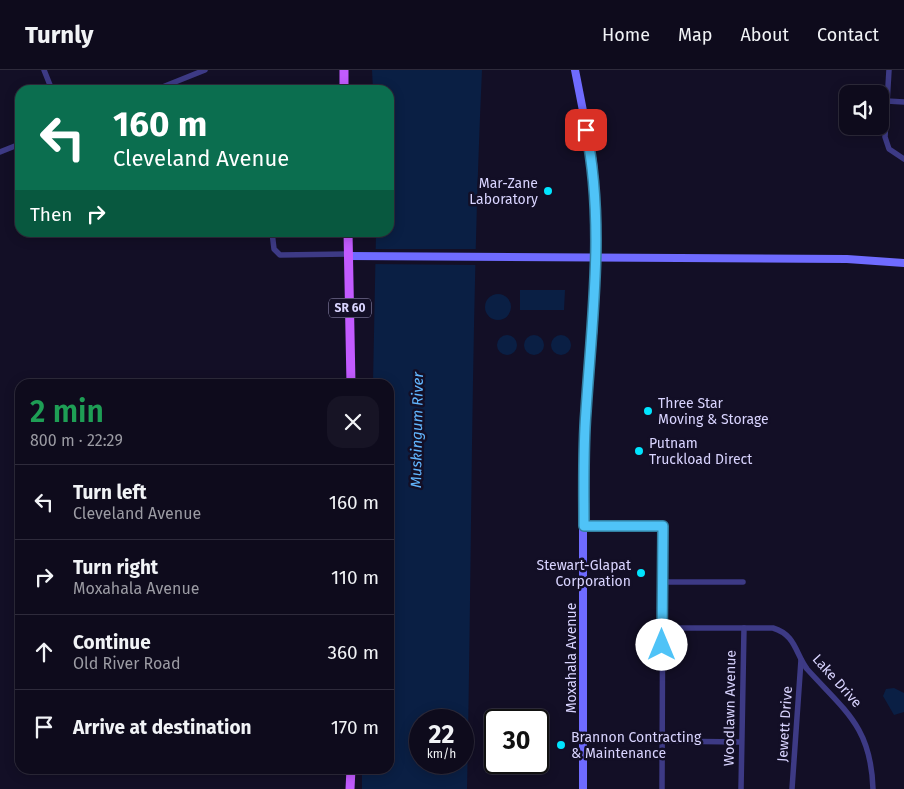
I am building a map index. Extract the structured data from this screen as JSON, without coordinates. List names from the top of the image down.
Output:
{
  "streets": {
    "main road": ["SR 60", "Moxahala Avenue"],
    "street": ["Lake Drive", "Woodlawn Avenue", "Jewett Drive"]
  },
  "crossings": [
    ["Lake Drive", "Woodlawn Avenue"],
    ["Lake Drive", "Jewett Drive"]
  ],
  "water": ["Muskingum River"],
  "places": [
    "Mar-Zane Laboratory",
    "Three Star Moving & Storage",
    "Putnam Truckload Direct",
    "Stewart-Glapat Corporation",
    "Brannon Contracting & Maintenance"
  ],
  "page": {
    "header": "Turnly",
    "nav": [
      "Home",
      "Map",
      "About",
      "Contact"
    ],
    "turn": ["160 m", "Cleveland Avenue"],
    "then": "Then",
    "heading": ["2 min", "800 m · 22:29"],
    "list": [
      {
        "name": "Turn left",
        "note": "Cleveland Avenue",
        "value": "160 m"
      },
      {
        "name": "Turn right",
        "note": "Moxahala Avenue",
        "value": "110 m"
      },
      {
        "name": "Continue",
        "note": "Old River Road",
        "value": "360 m"
      },
      {
        "name": "Arrive at destination",
        "value": "170 m"
      }
    ],
    "speed": "22 km/h",
    "limit": "30"
  }
}
